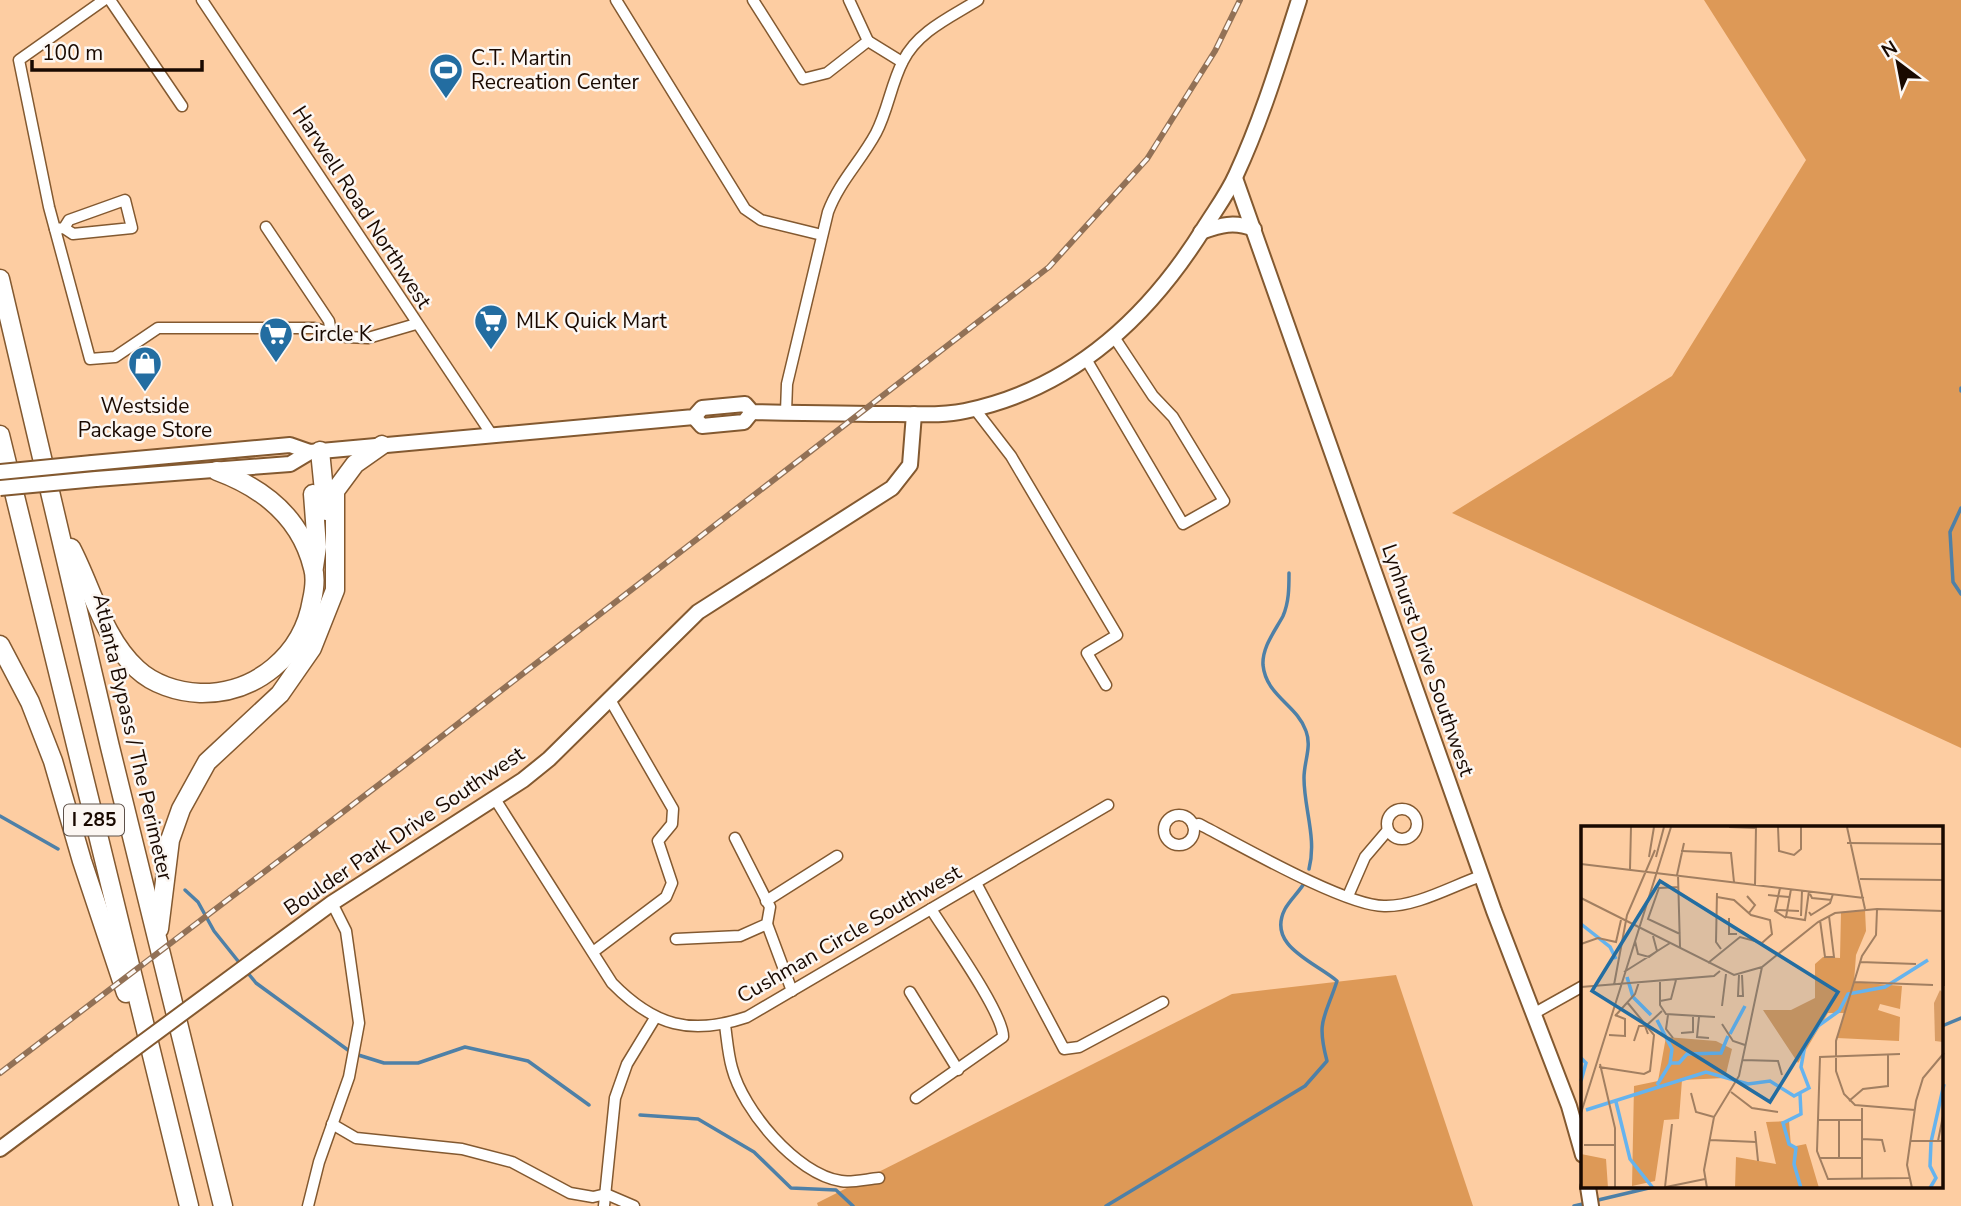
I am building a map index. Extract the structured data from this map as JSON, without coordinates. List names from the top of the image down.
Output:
{
  "streets": {
    "highway": ["Atlanta Bypass / The Perimeter", "I 285"],
    "street": [
      "Harwell Road Northwest",
      "Lynhurst Drive Southwest",
      "Boulder Park Drive Southwest",
      "Cushman Circle Southwest"
    ]
  },
  "crossings": [
    ["Boulder Park Drive Southwest", "Cushman Circle Southwest"]
  ],
  "places": {
    "sports": ["C.T. Martin Recreation Center"],
    "supermarket": ["MLK Quick Mart", "Circle K"],
    "shop": ["Westside Package Store"]
  },
  "scale_bar": "100 m",
  "north": "top left"
}
